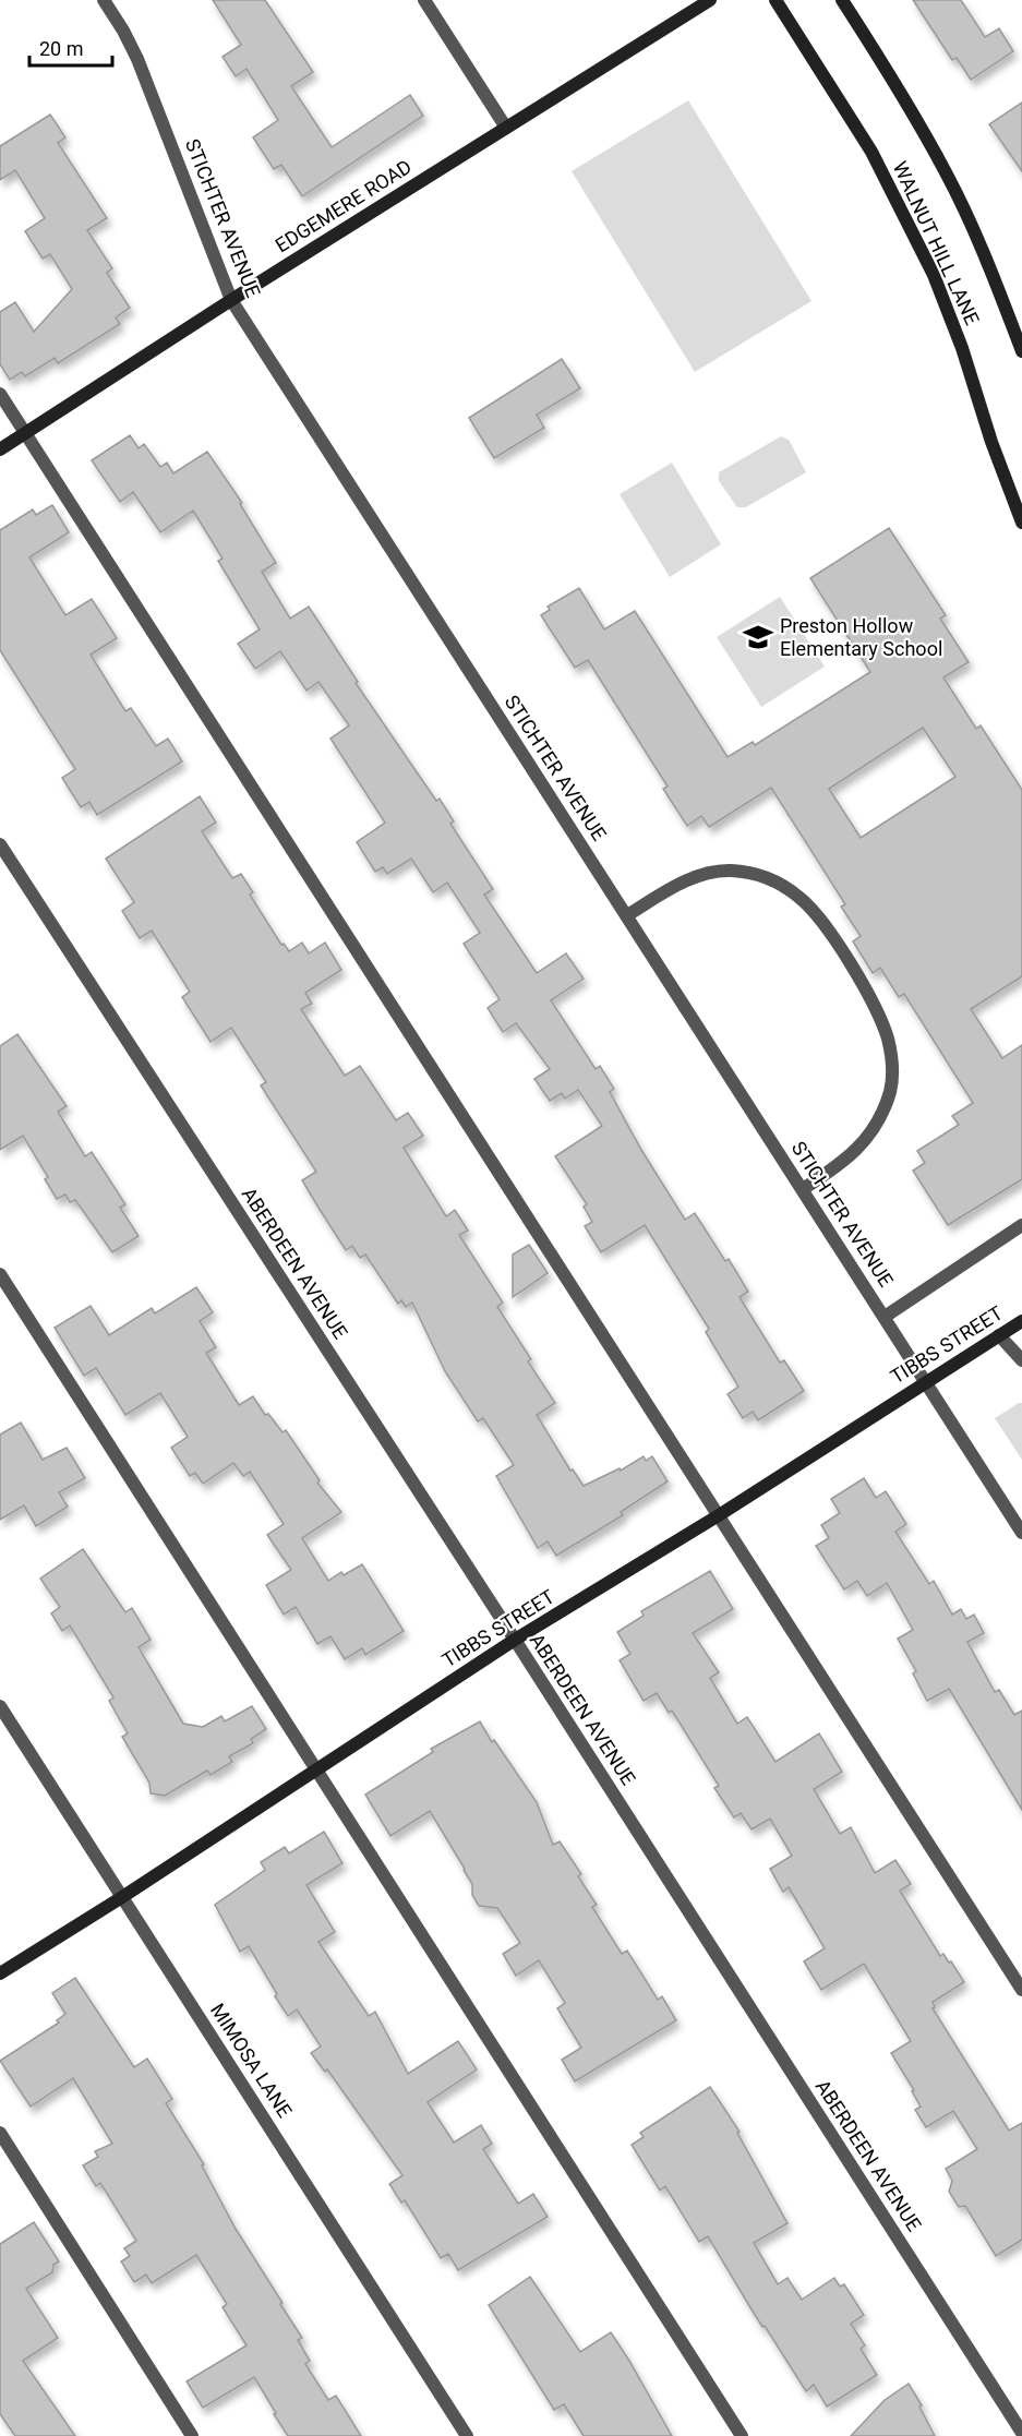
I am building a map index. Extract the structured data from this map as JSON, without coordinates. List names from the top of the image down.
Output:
{
  "streets": {
    "street": [
      "EDGEMERE ROAD",
      "STICHTER AVENUE",
      "WALNUT HILL LANE",
      "ABERDEEN AVENUE",
      "TIBBS STREET",
      "MIMOSA LANE"
    ]
  },
  "crossings": [
    ["EDGEMERE ROAD", "STICHTER AVENUE"],
    ["STICHTER AVENUE", "TIBBS STREET"],
    ["ABERDEEN AVENUE", "TIBBS STREET"],
    ["TIBBS STREET", "MIMOSA LANE"]
  ],
  "places": {
    "school or university": ["Preston Hollow Elementary School"]
  },
  "scale_bar": "20 m"
}
